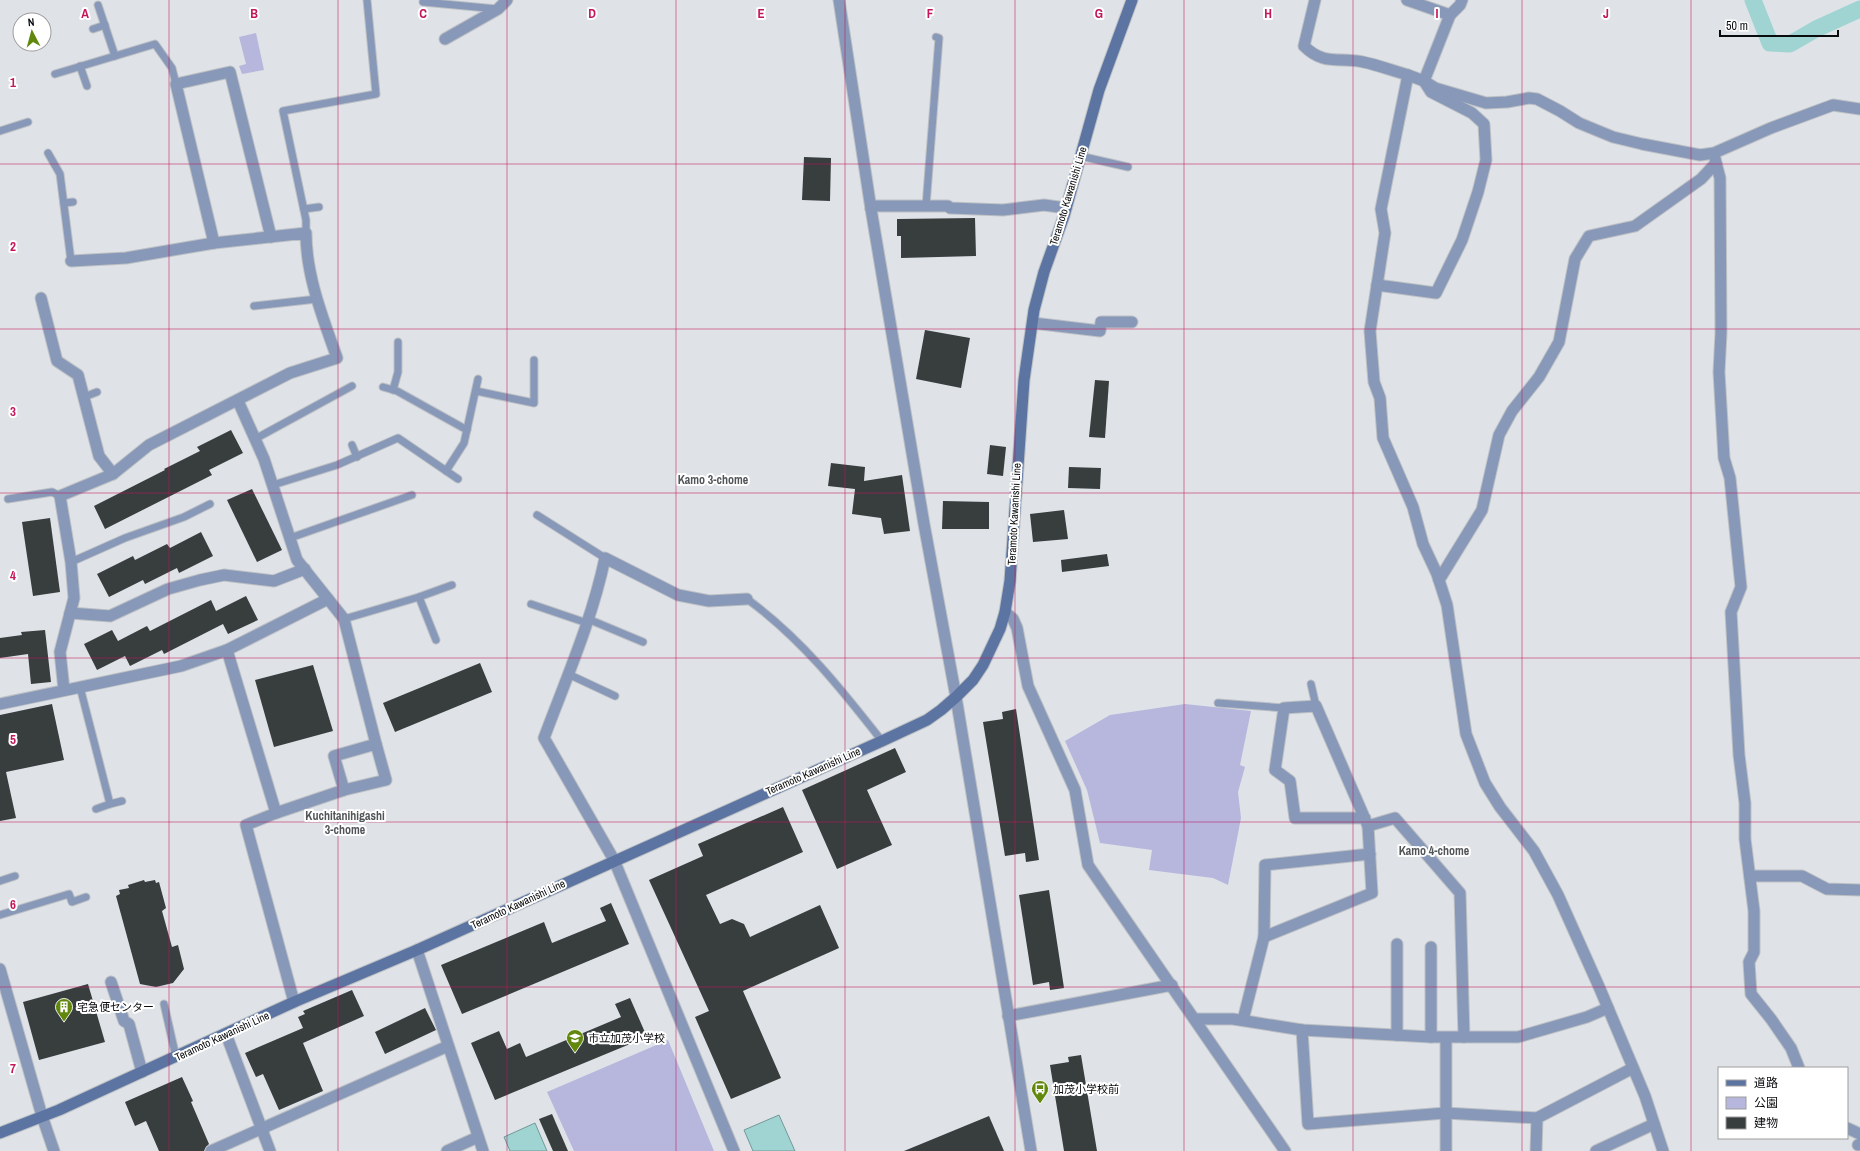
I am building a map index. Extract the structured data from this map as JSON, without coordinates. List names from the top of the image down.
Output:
{
  "streets": {
    "main road": ["Teramoto Kawanishi Line"]
  },
  "districts": ["Kamo 3-chome", "Kuchitanihigashi 3-chome", "Kamo 4-chome"],
  "places": {
    "building": ["宅急便センター"],
    "school or university": ["市立加茂小学校"],
    "bus stop": ["加茂小学校前"]
  },
  "legend": ["道路", "公園", "建物"],
  "scale_bar": "50 m",
  "north": "top",
  "grid": {
    "columns": [
      "A",
      "B",
      "C",
      "D",
      "E",
      "F",
      "G",
      "H",
      "I",
      "J"
    ],
    "rows": [
      "1",
      "2",
      "3",
      "4",
      "5",
      "6",
      "7"
    ]
  }
}
